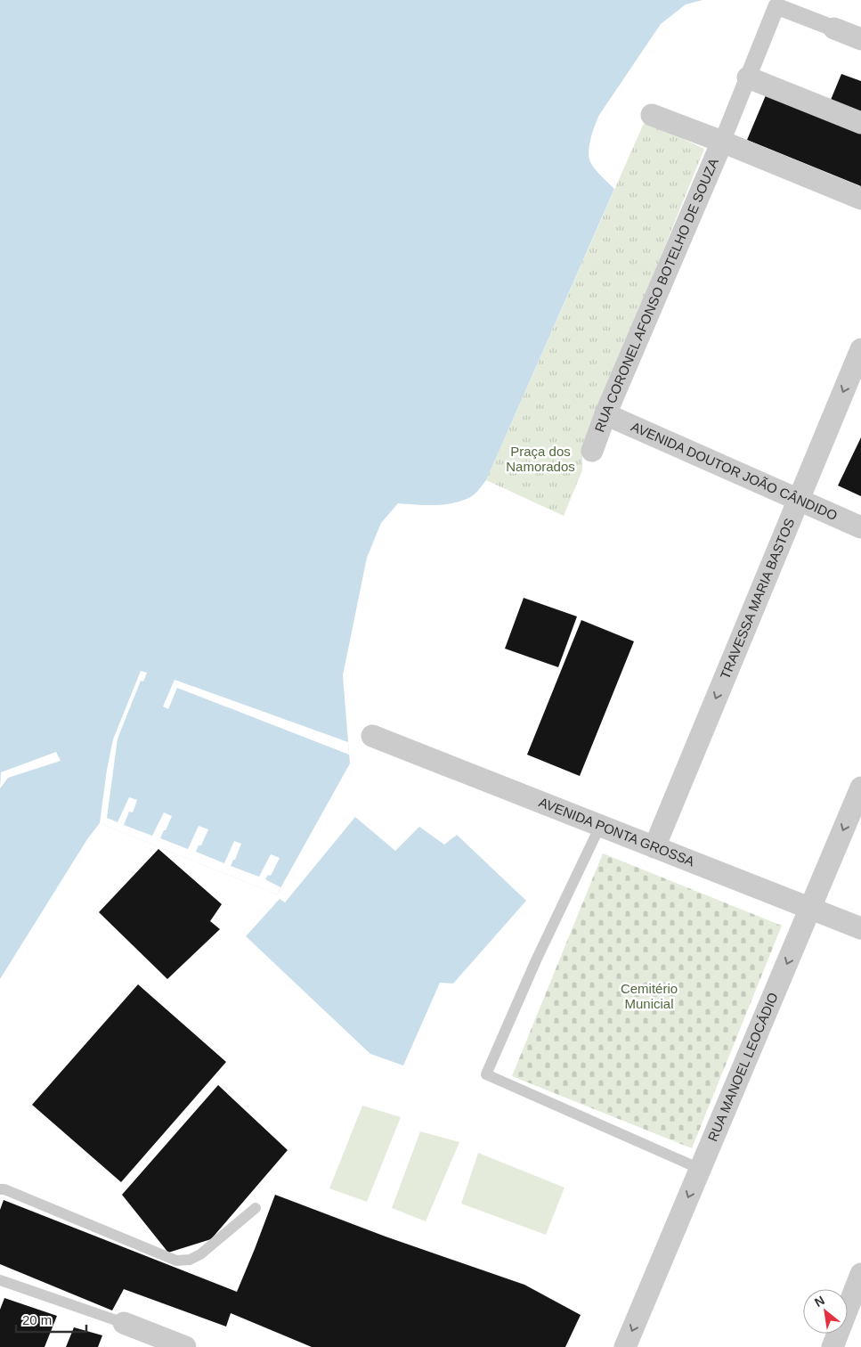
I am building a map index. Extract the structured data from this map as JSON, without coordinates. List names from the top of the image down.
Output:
{
  "streets": {
    "street": [
      "RUA CORONEL AFONSO BOTELHO DE SOUZA",
      "AVENIDA DOUTOR JOÃO CÂNDIDO",
      "TRAVESSA MARIA BASTOS",
      "AVENIDA PONTA GROSSA",
      "RUA MANOEL LEOCÁDIO"
    ]
  },
  "crossings": [
    ["RUA CORONEL AFONSO BOTELHO DE SOUZA", "AVENIDA DOUTOR JOÃO CÂNDIDO"],
    ["AVENIDA DOUTOR JOÃO CÂNDIDO", "TRAVESSA MARIA BASTOS"],
    ["TRAVESSA MARIA BASTOS", "AVENIDA PONTA GROSSA"],
    ["AVENIDA PONTA GROSSA", "RUA MANOEL LEOCÁDIO"]
  ],
  "one_way": ["TRAVESSA MARIA BASTOS", "RUA MANOEL LEOCÁDIO"],
  "parks": ["Praça dos Namorados", "Cemitério Municial"],
  "scale_bar": "20 m",
  "north": "top left"
}
